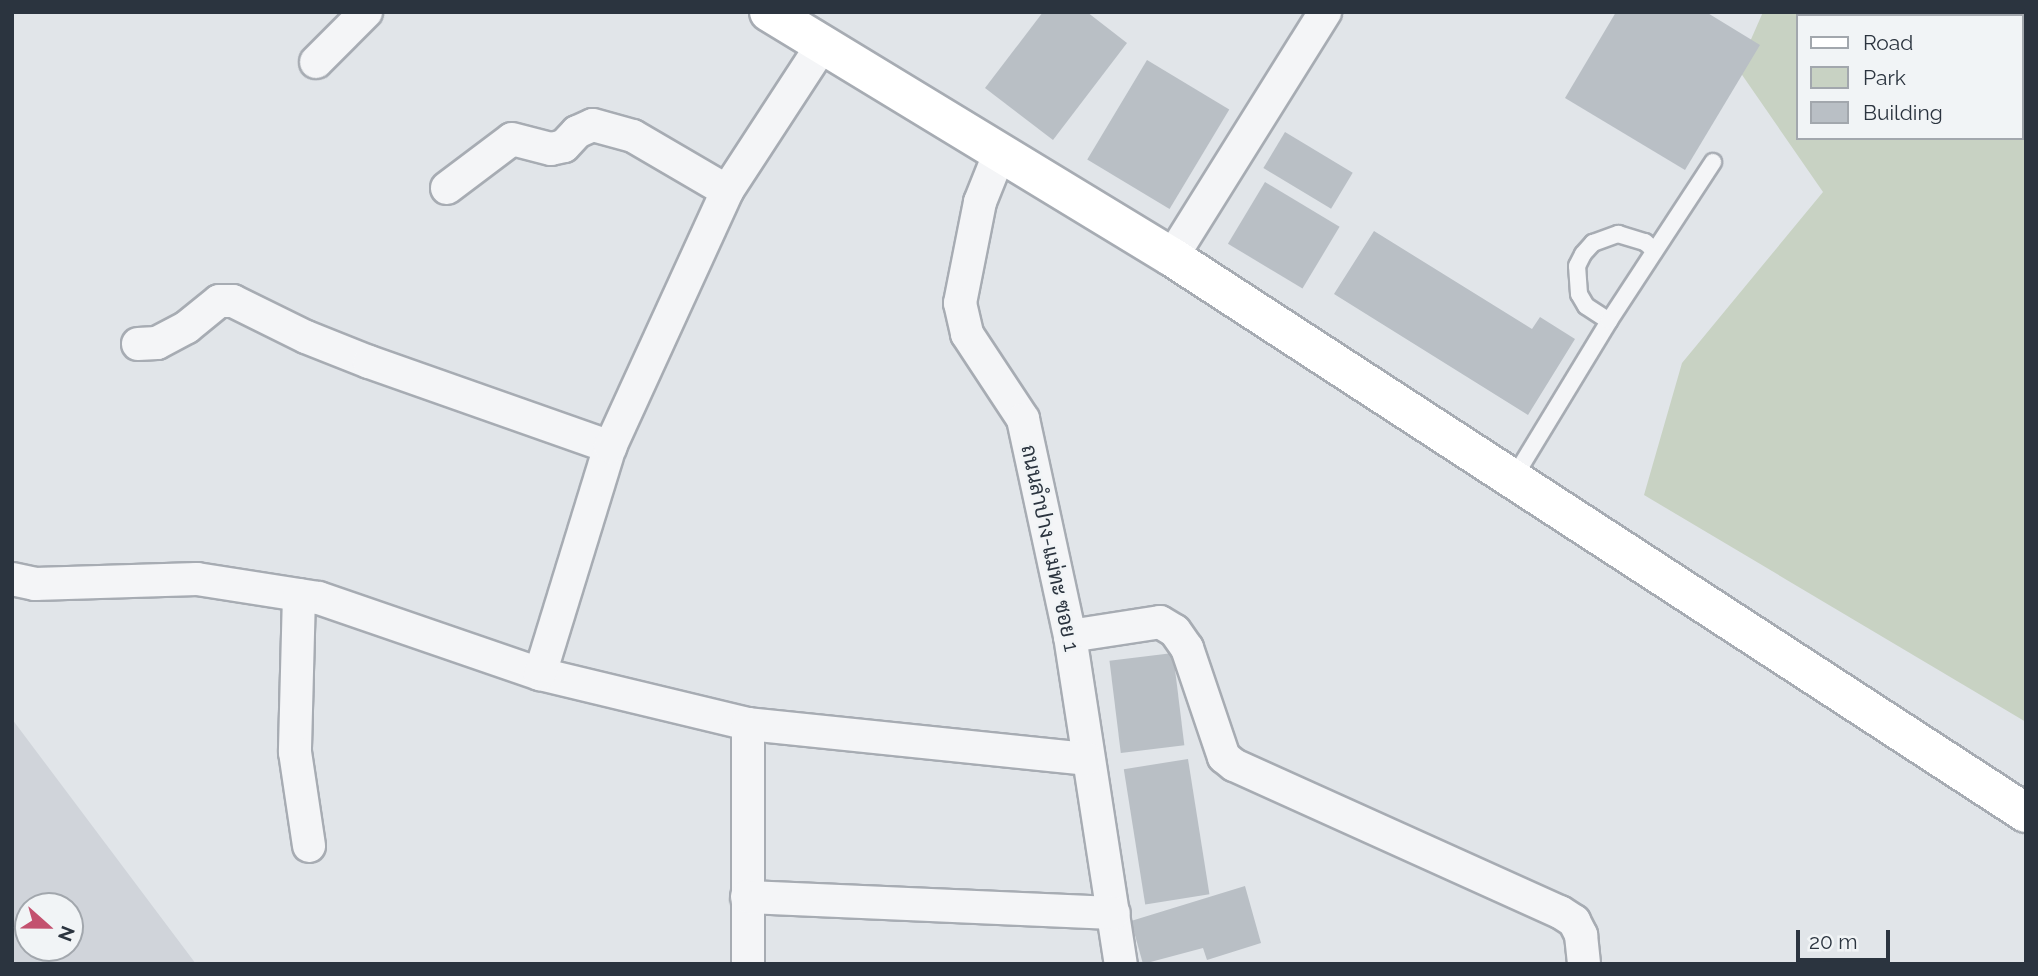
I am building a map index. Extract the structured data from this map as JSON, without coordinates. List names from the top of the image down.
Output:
{
  "streets": {
    "street": ["ถนนลำปาง-แม่ทะ ซอย 1"]
  },
  "legend": ["Road", "Park", "Building"],
  "scale_bar": "20 m",
  "north": "right"
}
